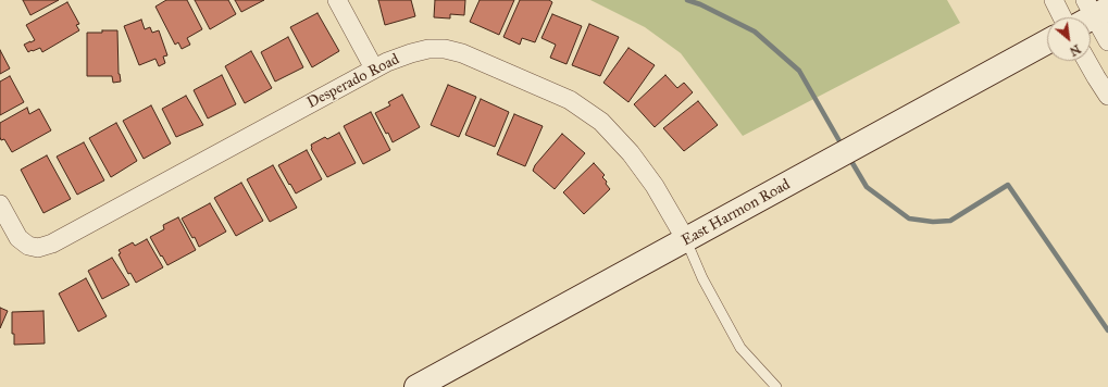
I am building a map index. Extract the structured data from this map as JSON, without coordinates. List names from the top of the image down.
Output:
{
  "streets": {
    "main road": ["East Harmon Road"],
    "street": ["Desperado Road"]
  },
  "crossings": [
    ["Desperado Road", "East Harmon Road"]
  ],
  "north": "bottom right"
}
